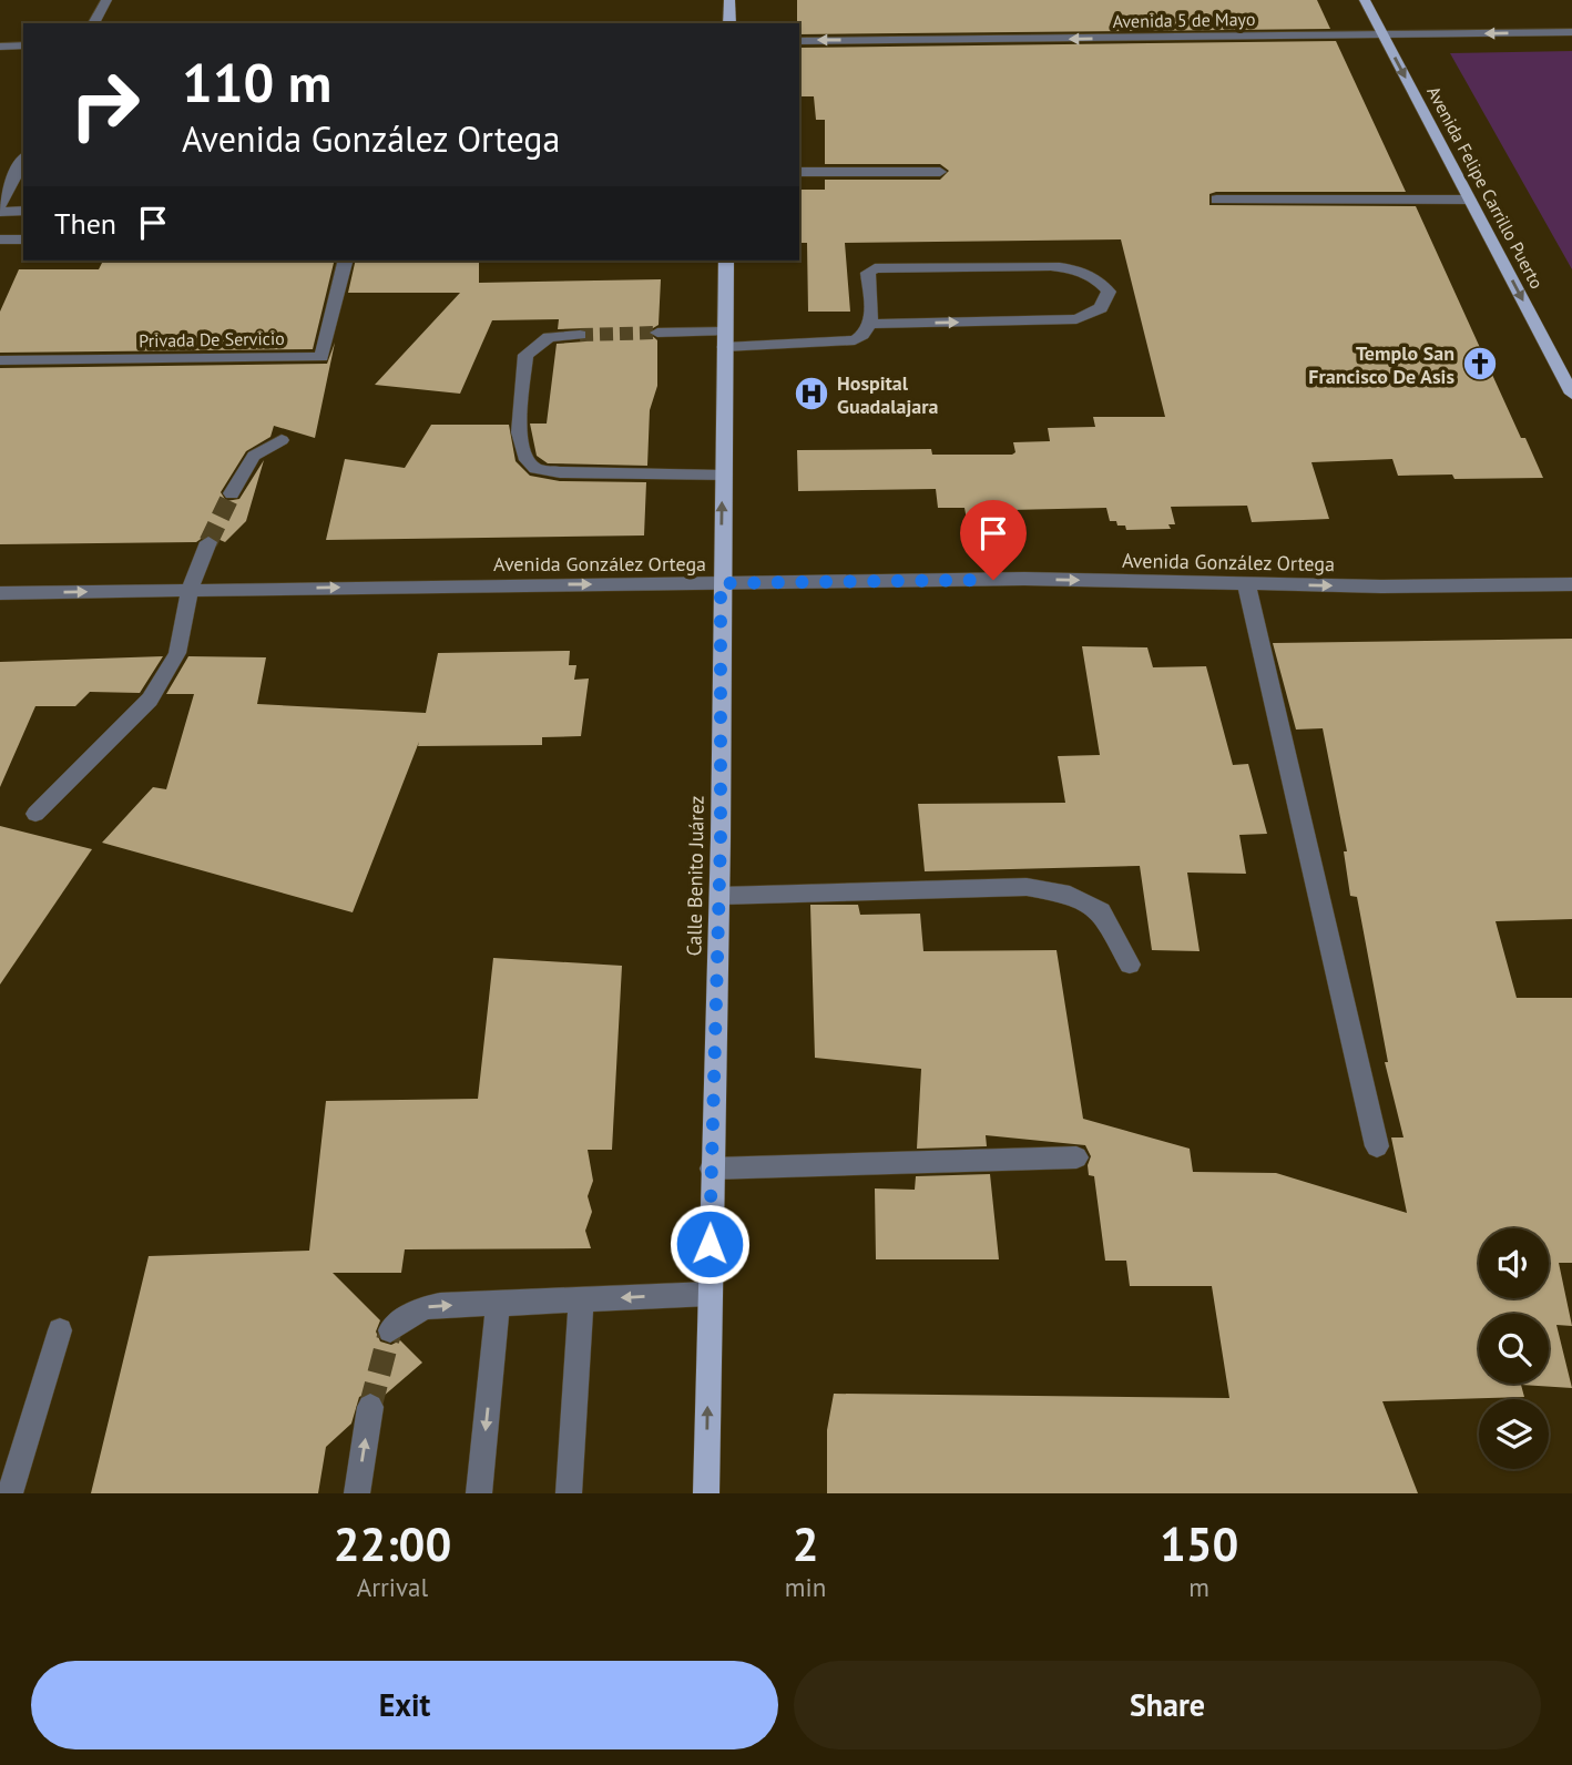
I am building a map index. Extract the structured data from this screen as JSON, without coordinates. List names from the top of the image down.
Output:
{
  "streets": {
    "main road": ["Avenida Felipe Carrillo Puerto", "Calle Benito Juárez"],
    "street": ["Avenida 5 de Mayo", "Privada De Servicio", "Avenida González Ortega"]
  },
  "crossings": [
    ["Avenida 5 de Mayo", "Avenida Felipe Carrillo Puerto"],
    ["Avenida González Ortega", "Calle Benito Juárez"]
  ],
  "one_way": ["Avenida Felipe Carrillo Puerto", "Avenida González Ortega"],
  "places": {
    "church": ["Templo San Francisco De Asis"],
    "hospital": ["Hospital Guadalajara"]
  },
  "page": {
    "turn": ["110 m", "Avenida González Ortega"],
    "then": "Then",
    "eta": [
      "22:00",
      "Arrival",
      "2",
      "min",
      "150",
      "m"
    ],
    "buttons": ["Exit", "Share"]
  }
}
